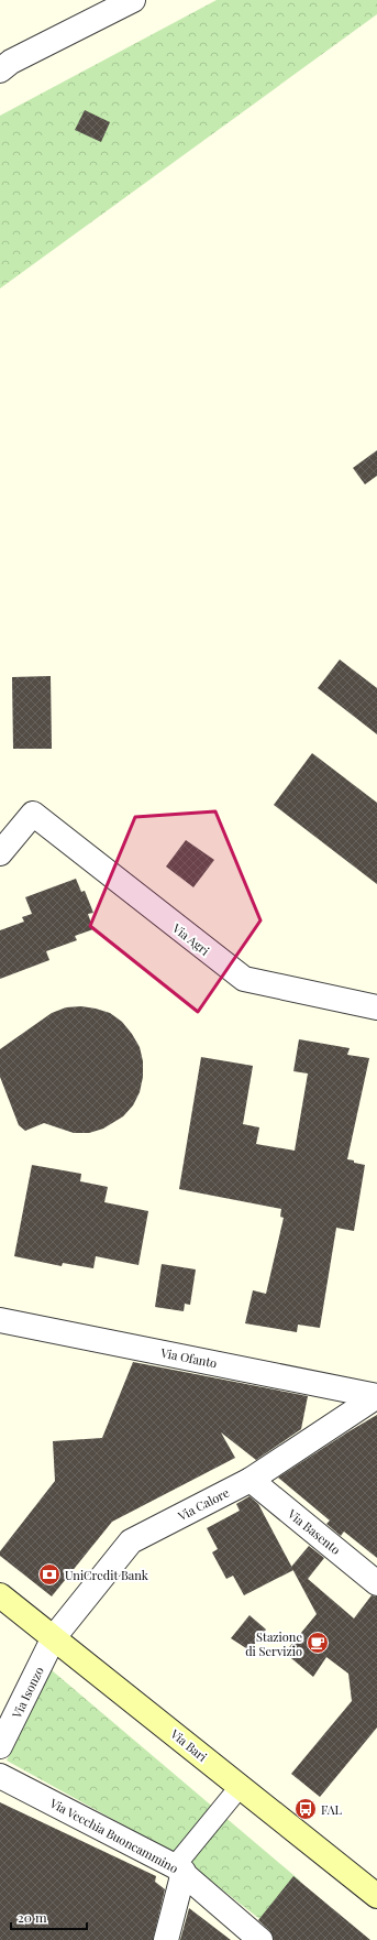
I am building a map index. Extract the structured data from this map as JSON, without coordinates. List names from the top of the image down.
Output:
{
  "streets": {
    "main road": ["Via Bari"],
    "street": [
      "Via Agri",
      "Via Ofanto",
      "Via Calore",
      "Via Basento",
      "Via Isonzo",
      "Via Vecchia Buoncammino"
    ]
  },
  "crossings": [
    ["Via Ofanto", "Via Calore"],
    ["Via Calore", "Via Basento"],
    ["Via Calore", "Via Isonzo"],
    ["Via Calore", "Via Bari"],
    ["Via Isonzo", "Via Bari"]
  ],
  "places": {
    "bank": ["UniCredit Bank"],
    "cafe": ["Stazione di Servizio"],
    "bus stop": ["FAL"]
  },
  "scale_bar": "20 m"
}
